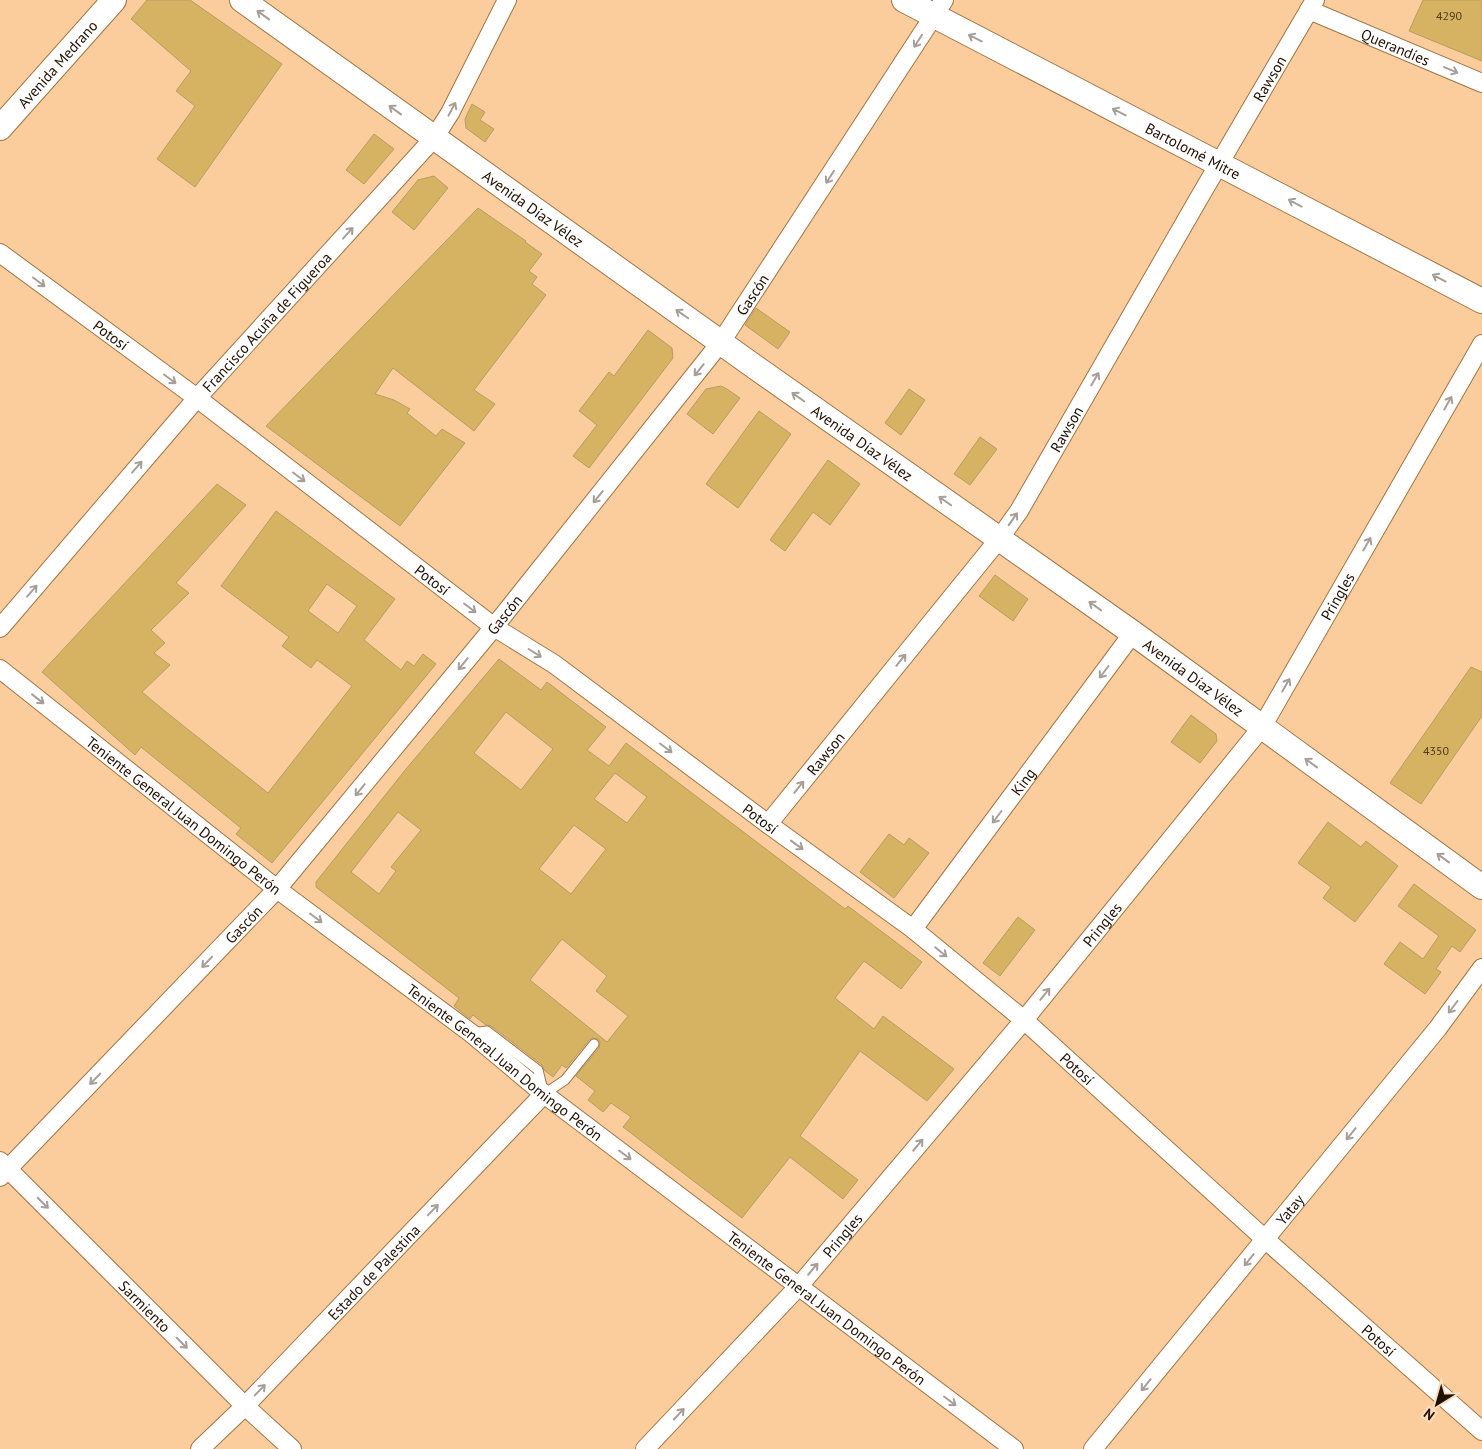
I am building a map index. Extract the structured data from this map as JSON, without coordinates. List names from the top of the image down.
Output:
{
  "streets": {
    "main road": ["Avenida Medrano", "Bartolomé Mitre", "Avenida Díaz Vélez"],
    "street": [
      "Querandíes",
      "Rawson",
      "Gascón",
      "Francisco Acuña de Figueroa",
      "Potosí",
      "Pringles",
      "King",
      "Teniente General Juan Domingo Perón",
      "Yatay",
      "Estado de Palestina",
      "Sarmiento"
    ]
  },
  "crossings": [
    ["Querandíes", "Rawson"],
    ["Rawson", "Bartolomé Mitre"],
    ["Rawson", "Avenida Díaz Vélez"],
    ["Rawson", "Potosí"],
    ["Bartolomé Mitre", "Gascón"],
    ["Avenida Díaz Vélez", "Gascón"],
    ["Avenida Díaz Vélez", "Francisco Acuña de Figueroa"],
    ["Avenida Díaz Vélez", "Pringles"],
    ["Avenida Díaz Vélez", "King"],
    ["Gascón", "Potosí"],
    ["Gascón", "Teniente General Juan Domingo Perón"],
    ["Gascón", "Sarmiento"],
    ["Francisco Acuña de Figueroa", "Potosí"],
    ["Potosí", "Pringles"],
    ["Potosí", "King"],
    ["Potosí", "Yatay"],
    ["Pringles", "Teniente General Juan Domingo Perón"],
    ["Teniente General Juan Domingo Perón", "Estado de Palestina"],
    ["Estado de Palestina", "Sarmiento"]
  ],
  "one_way": [
    "Querandíes",
    "Rawson",
    "Bartolomé Mitre",
    "Avenida Díaz Vélez",
    "Gascón",
    "Francisco Acuña de Figueroa",
    "Potosí",
    "Pringles",
    "King",
    "Teniente General Juan Domingo Perón",
    "Yatay",
    "Estado de Palestina",
    "Sarmiento"
  ],
  "house_numbers": ["4290", "4350"],
  "north": "bottom left"
}
